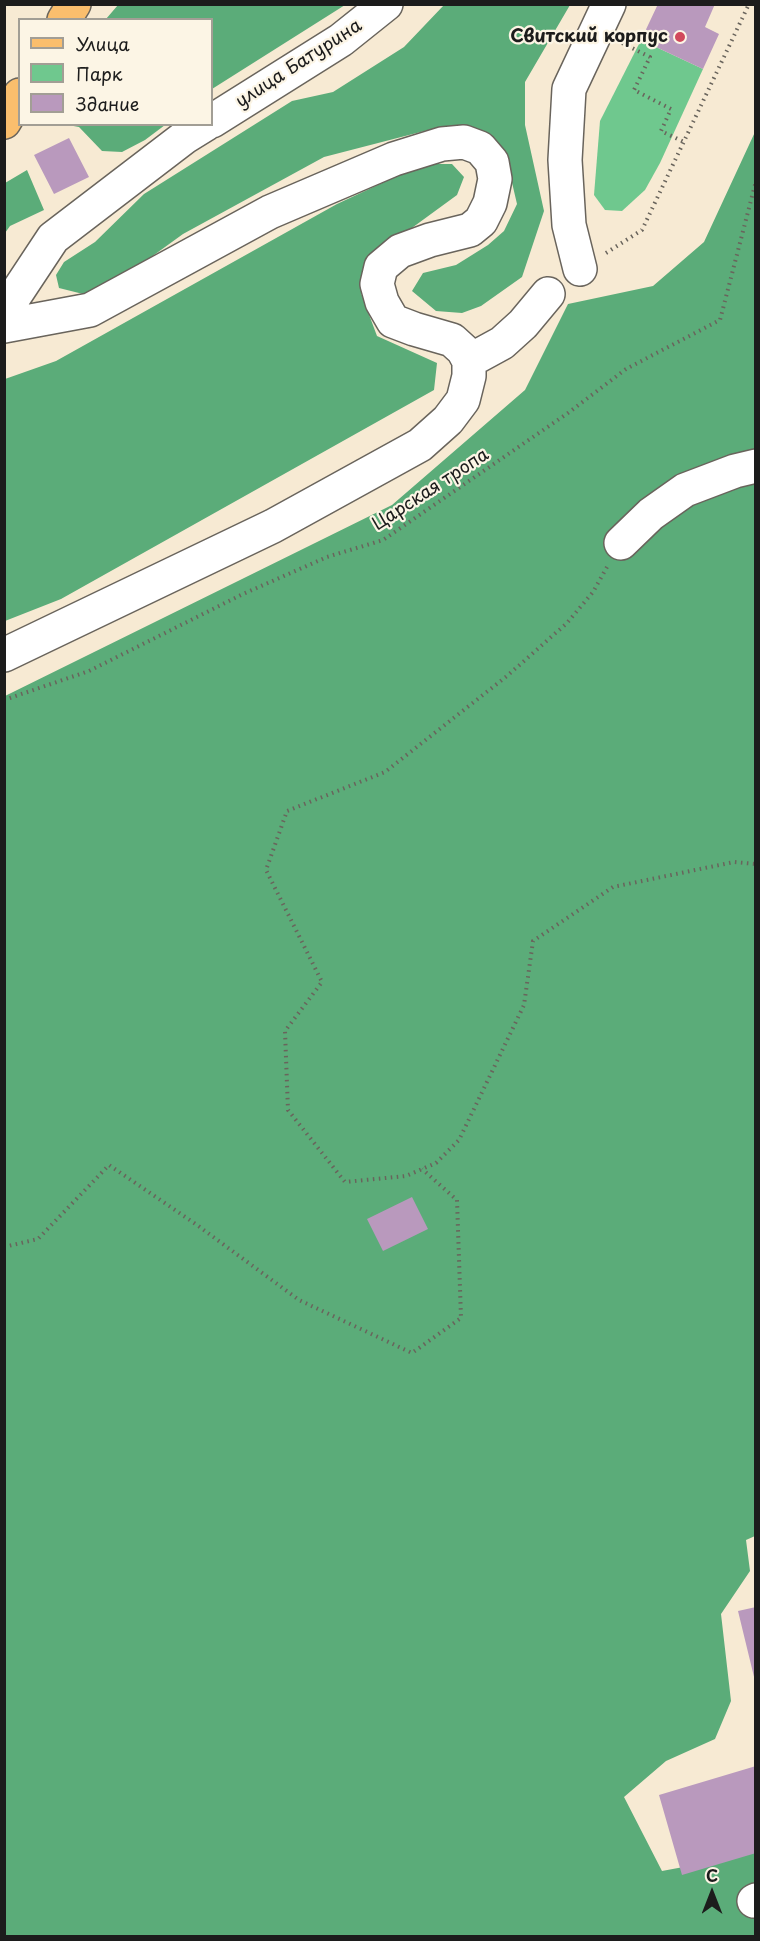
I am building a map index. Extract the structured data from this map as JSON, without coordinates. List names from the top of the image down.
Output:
{
  "streets": {
    "street": ["улица Батурина"],
    "path": ["Царская тропа"]
  },
  "places": ["Свитский корпус"],
  "legend": ["Улица", "Парк", "Здание"],
  "north": "top"
}
